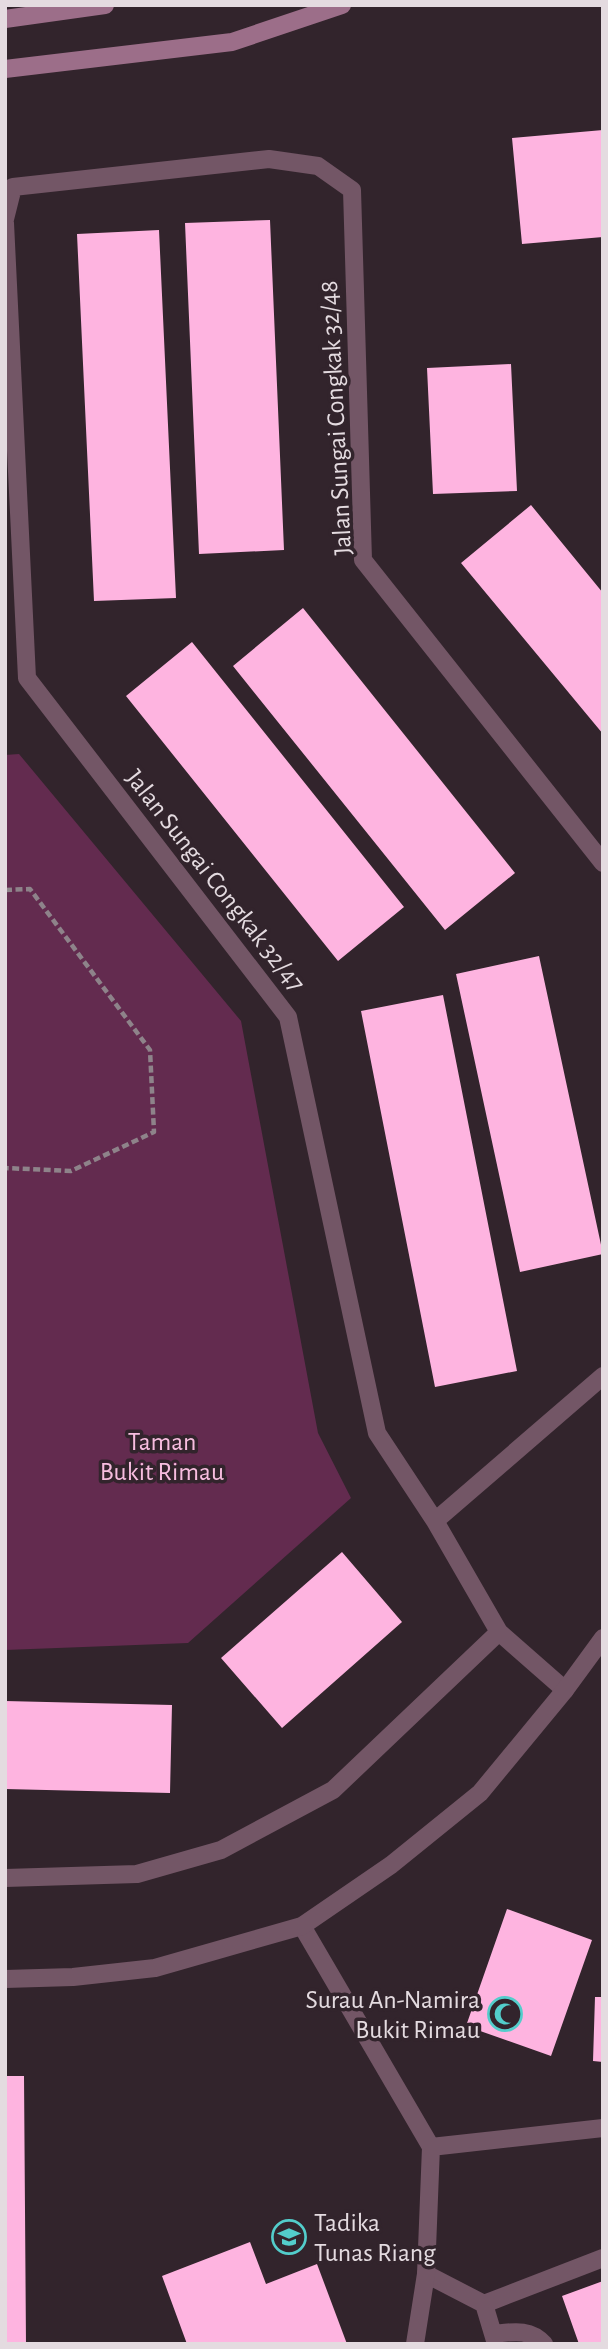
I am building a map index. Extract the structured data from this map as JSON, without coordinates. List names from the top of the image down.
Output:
{
  "streets": {
    "street": ["Jalan Sungai Congkak 32/48", "Jalan Sungai Congkak 32/47"]
  },
  "crossings": [
    ["Jalan Sungai Congkak 32/48", "Jalan Sungai Congkak 32/47"]
  ],
  "parks": ["Taman Bukit Rimau"],
  "places": {
    "mosque": ["Surau An-Namira Bukit Rimau"],
    "school or university": ["Tadika Tunas Riang"]
  }
}
